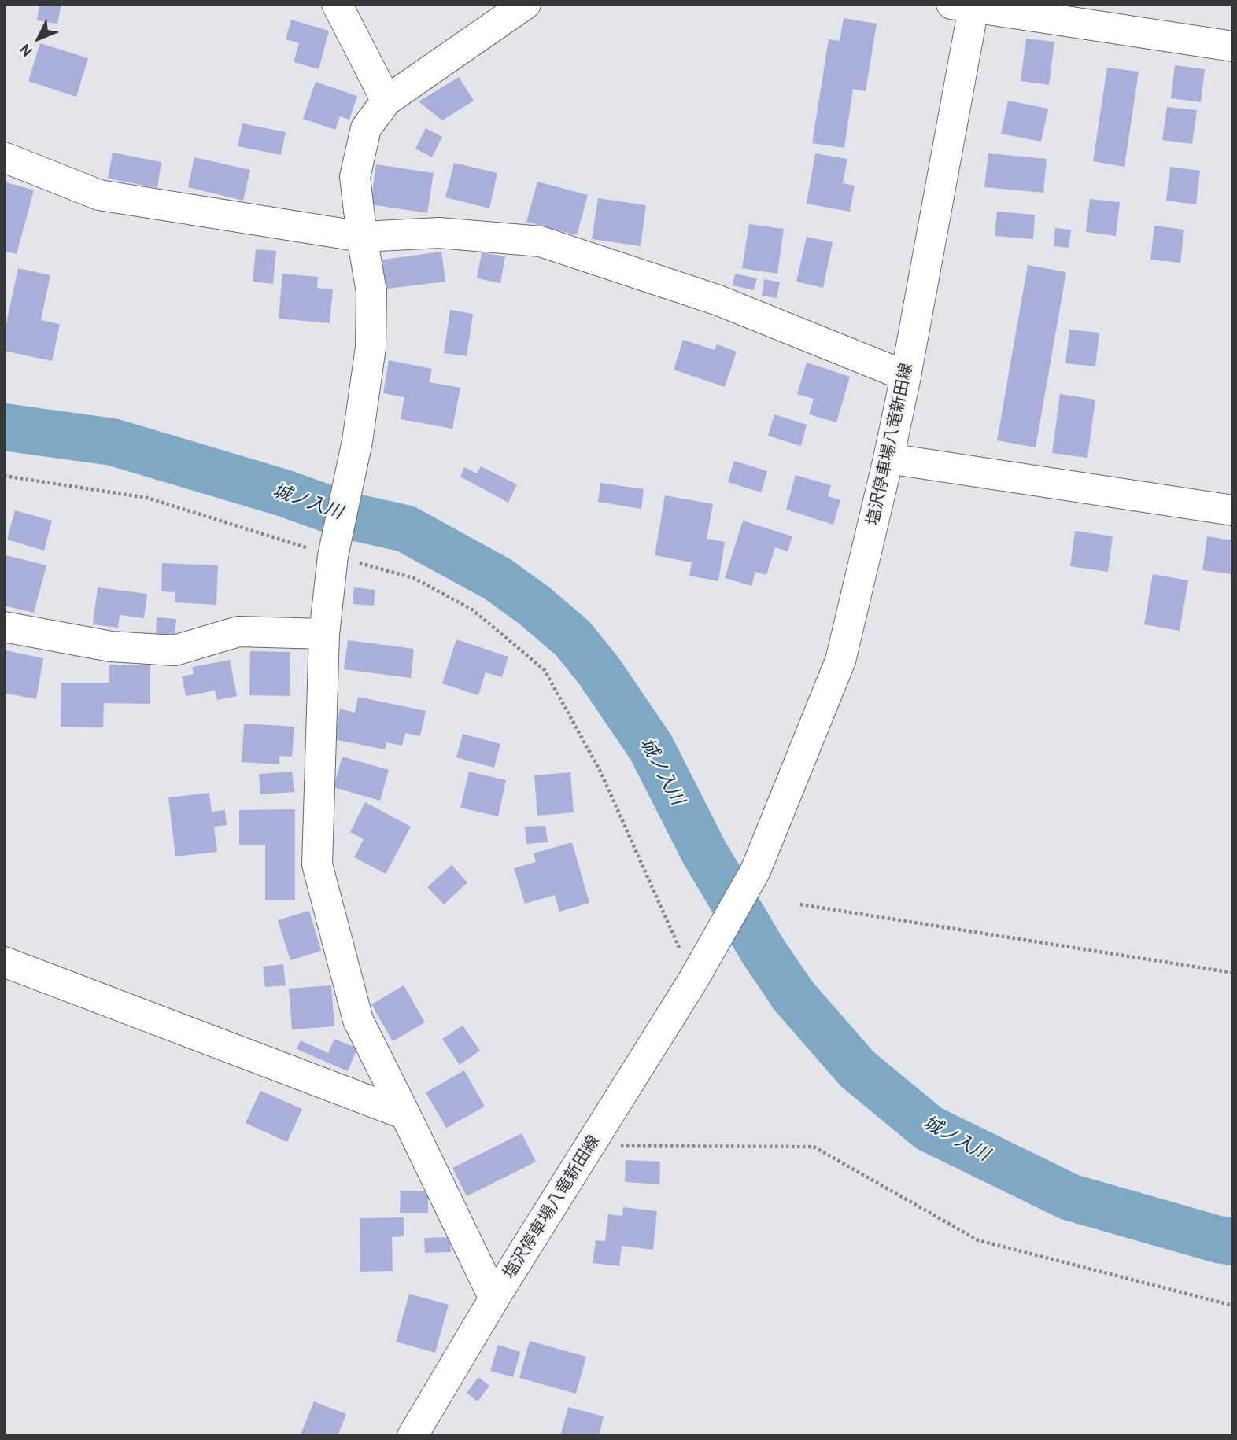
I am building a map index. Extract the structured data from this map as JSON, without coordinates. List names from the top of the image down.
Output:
{
  "streets": {
    "street": ["塩沢停車場八竜新田線"]
  },
  "water": ["城ノ入川"],
  "north": "bottom left"
}
